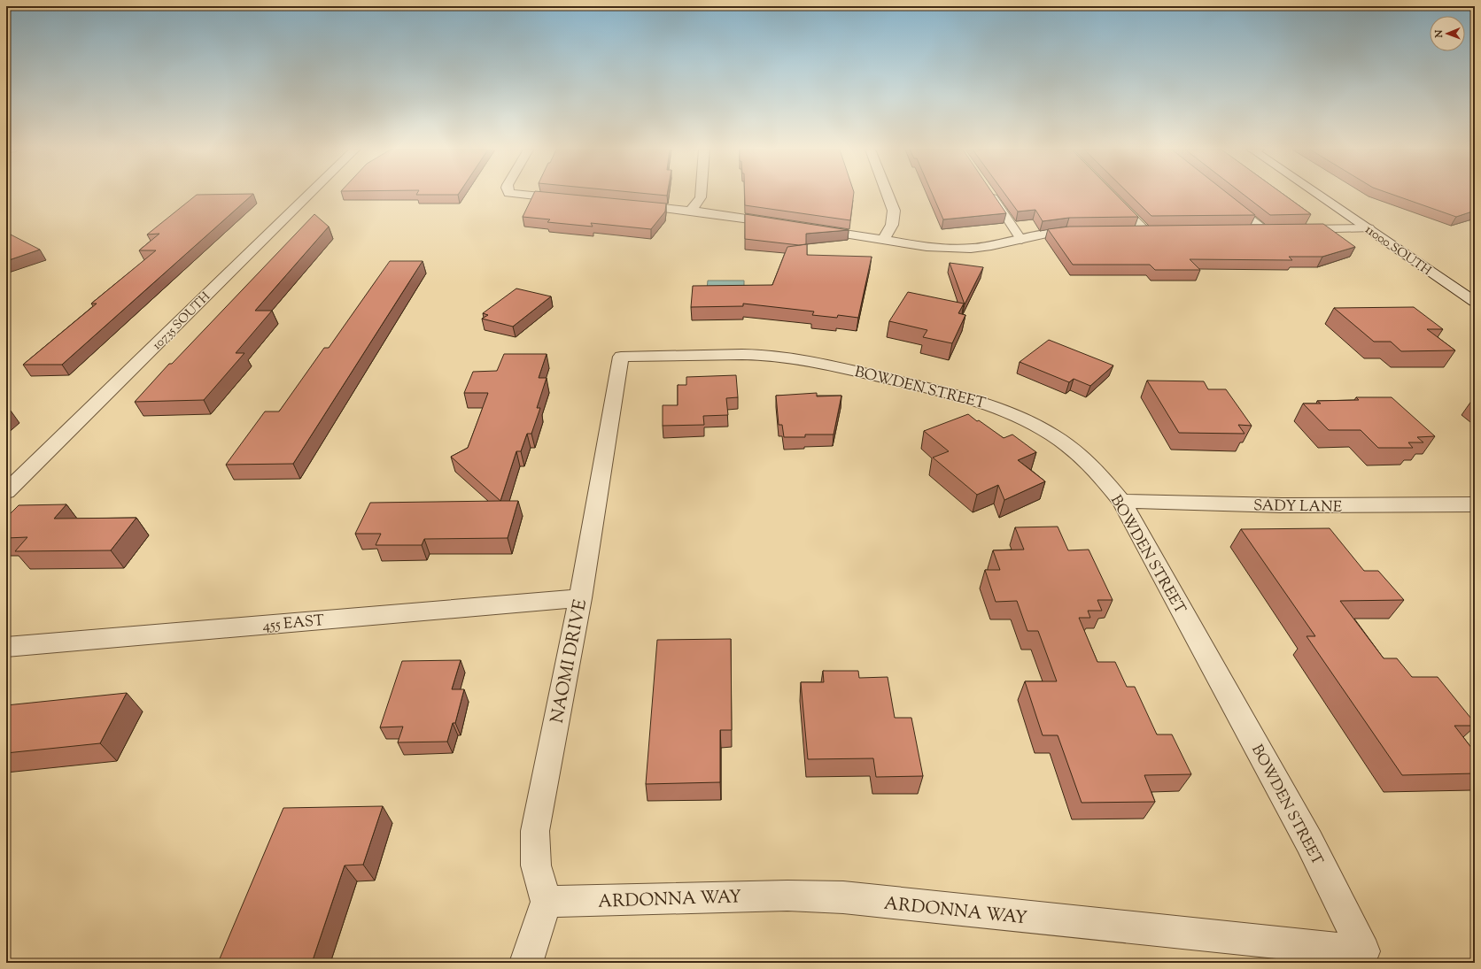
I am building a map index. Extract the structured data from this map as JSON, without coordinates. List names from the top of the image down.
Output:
{
  "streets": {
    "street": [
      "11000 SOUTH",
      "10735 SOUTH",
      "BOWDEN STREET",
      "SADY LANE",
      "455 EAST",
      "NAOMI DRIVE",
      "ARDONNA WAY"
    ]
  },
  "crossings": [
    ["BOWDEN STREET", "SADY LANE"],
    ["BOWDEN STREET", "NAOMI DRIVE"],
    ["BOWDEN STREET", "ARDONNA WAY"],
    ["455 EAST", "NAOMI DRIVE"],
    ["NAOMI DRIVE", "ARDONNA WAY"]
  ],
  "north": "left"
}
